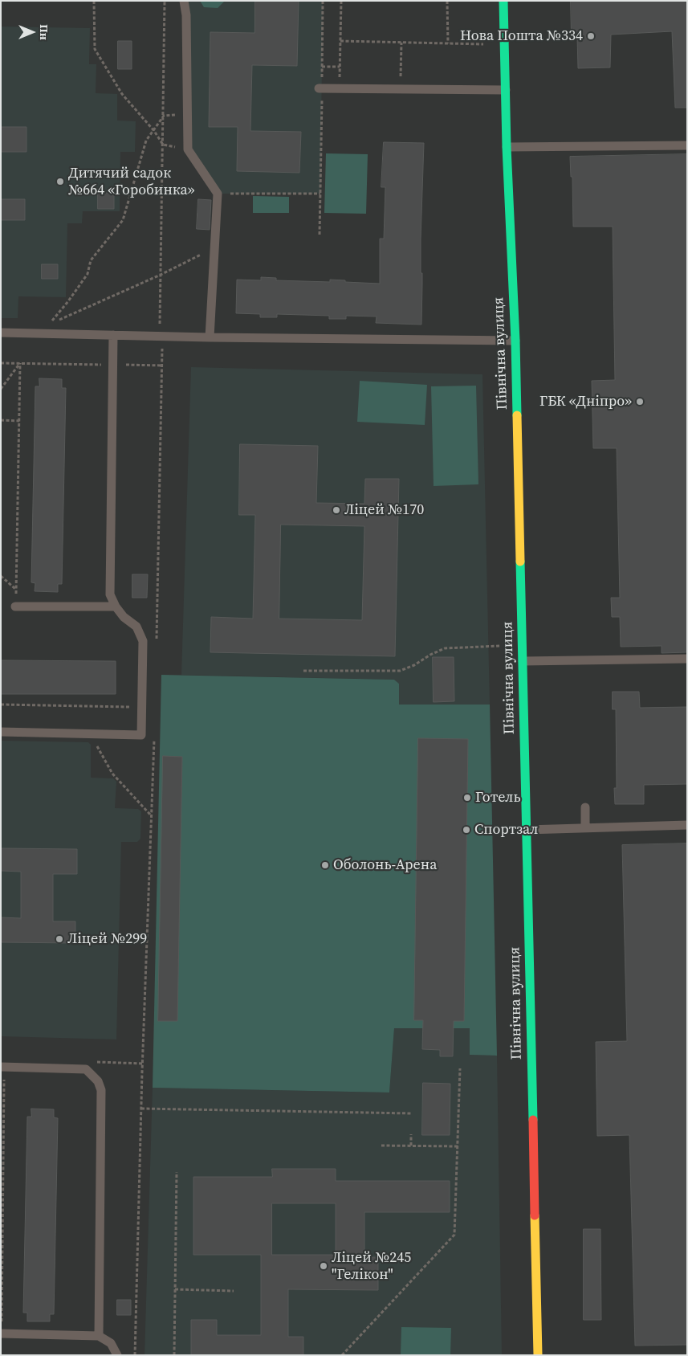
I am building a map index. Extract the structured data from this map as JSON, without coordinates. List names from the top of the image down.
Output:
{
  "streets": {
    "street": ["Північна вулиця"]
  },
  "places": [
    "Нова Пошта №334",
    "Дитячий садок №664 «Горобинка»",
    "ГБК «Дніпро»",
    "Ліцей №170",
    "Готель",
    "Спортзал",
    "Оболонь-Арена",
    "Ліцей №299",
    "Ліцей №245 \"Гелікон\""
  ],
  "north": "right"
}
